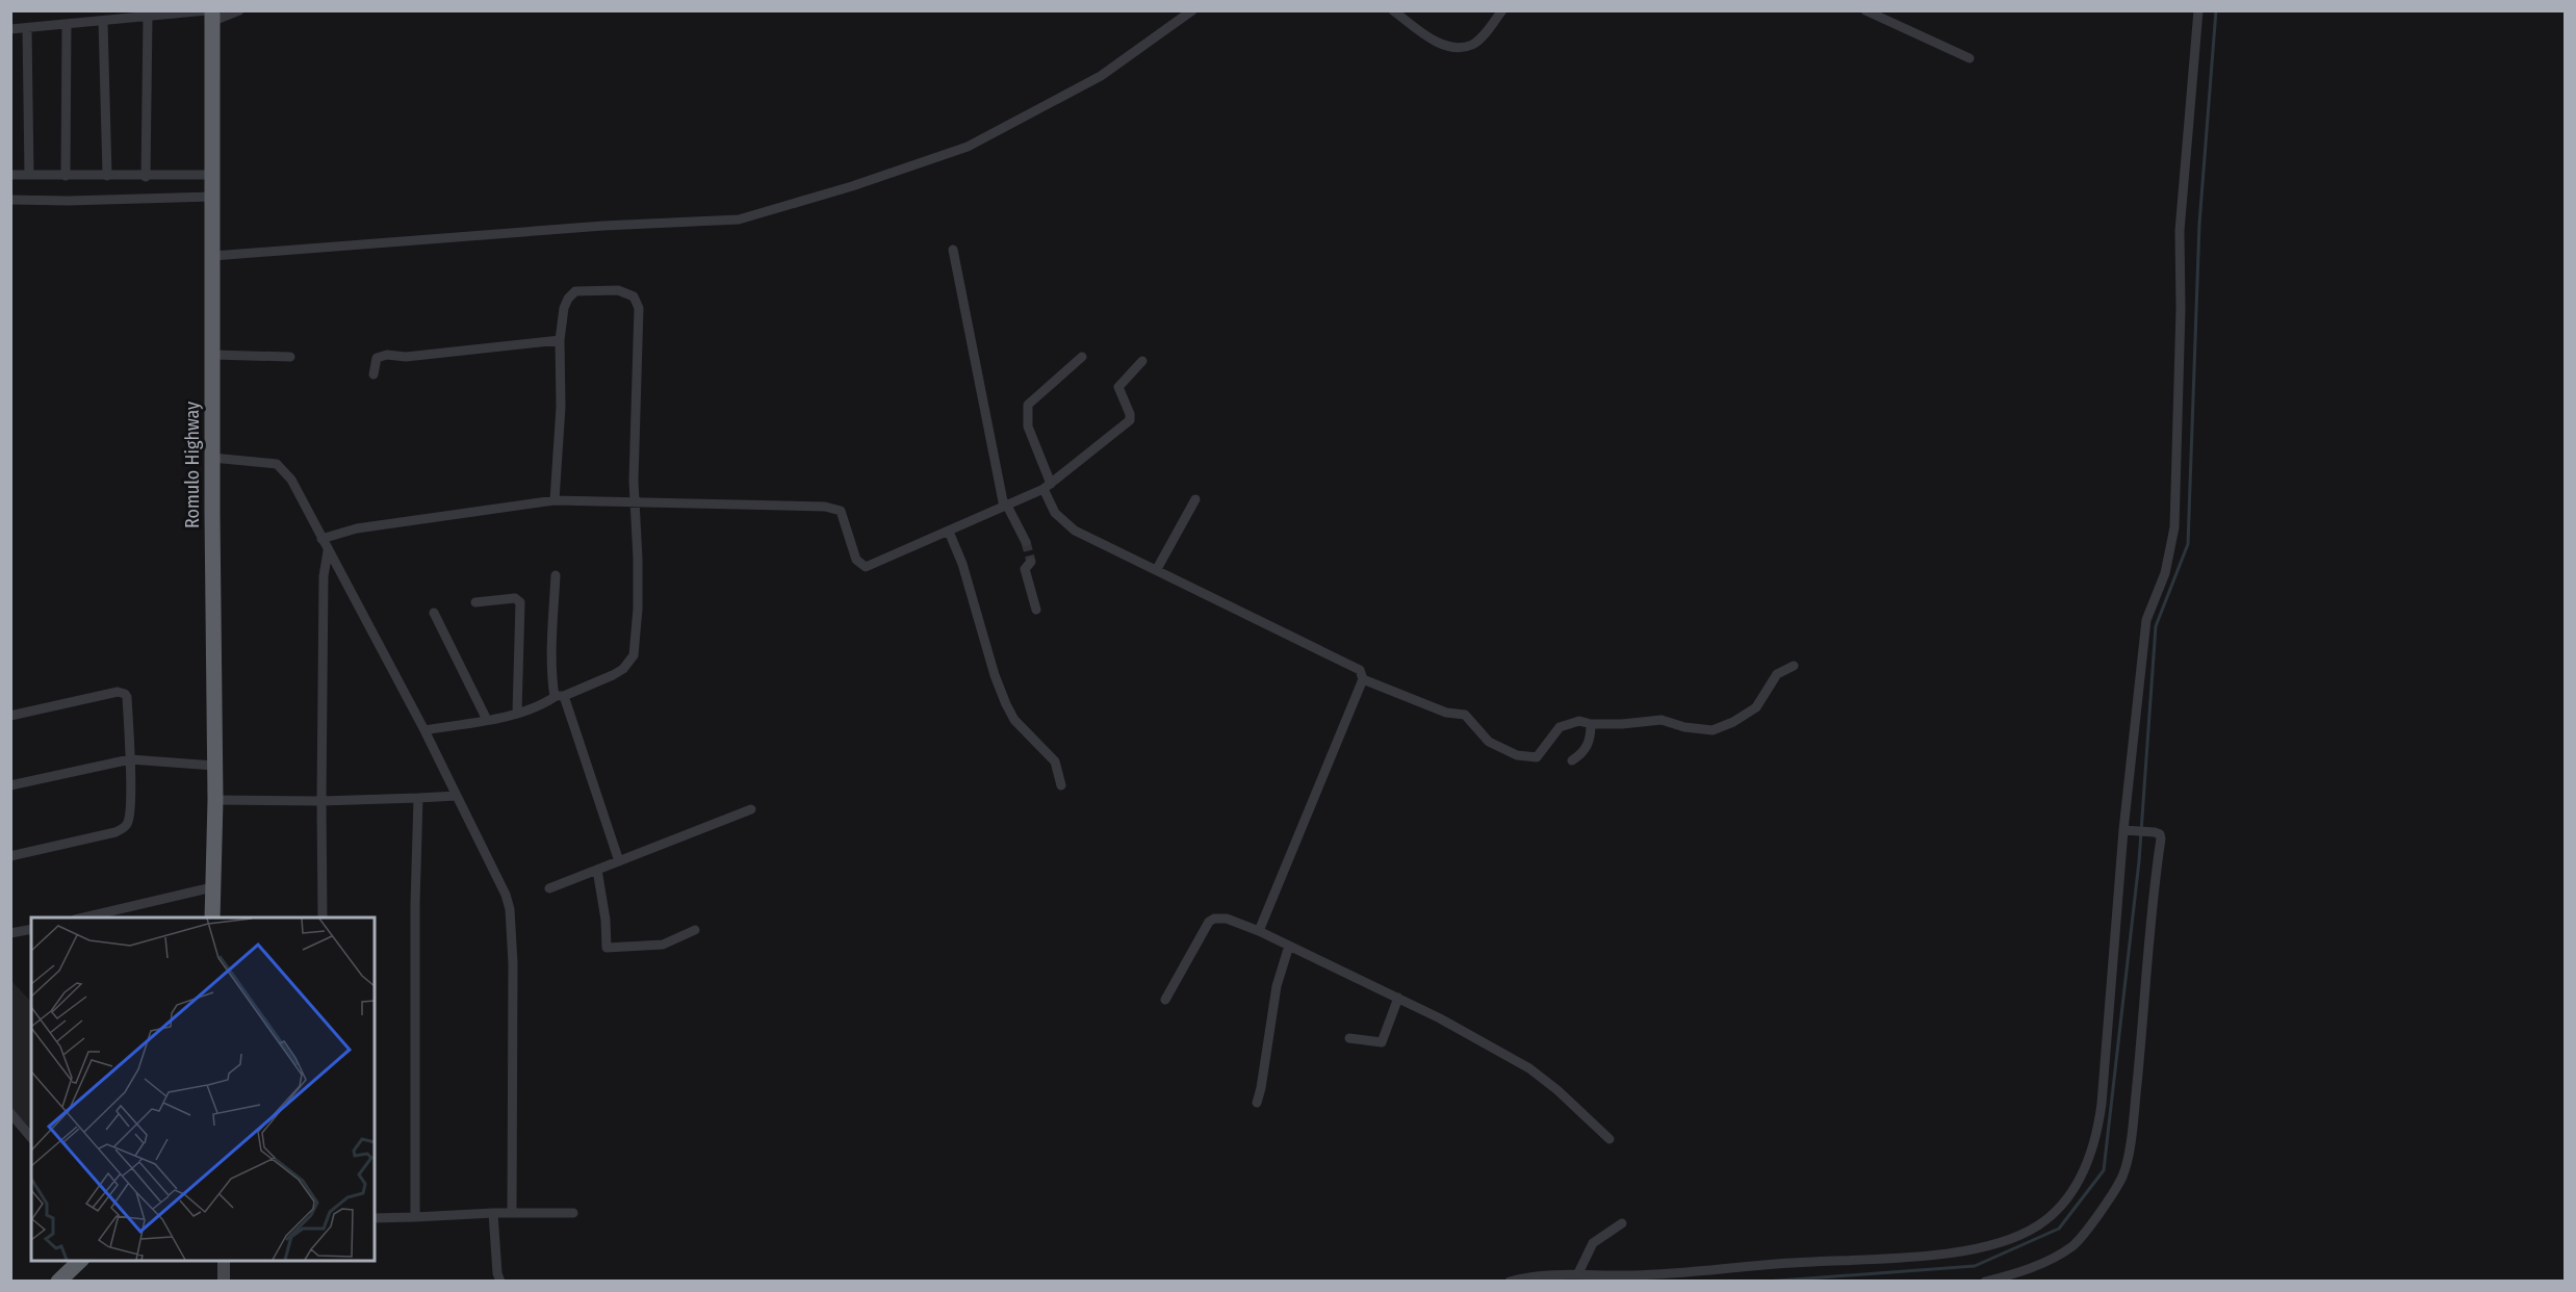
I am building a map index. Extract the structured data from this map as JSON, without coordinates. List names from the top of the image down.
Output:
{
  "streets": {
    "highway": ["Romulo Highway"]
  }
}
